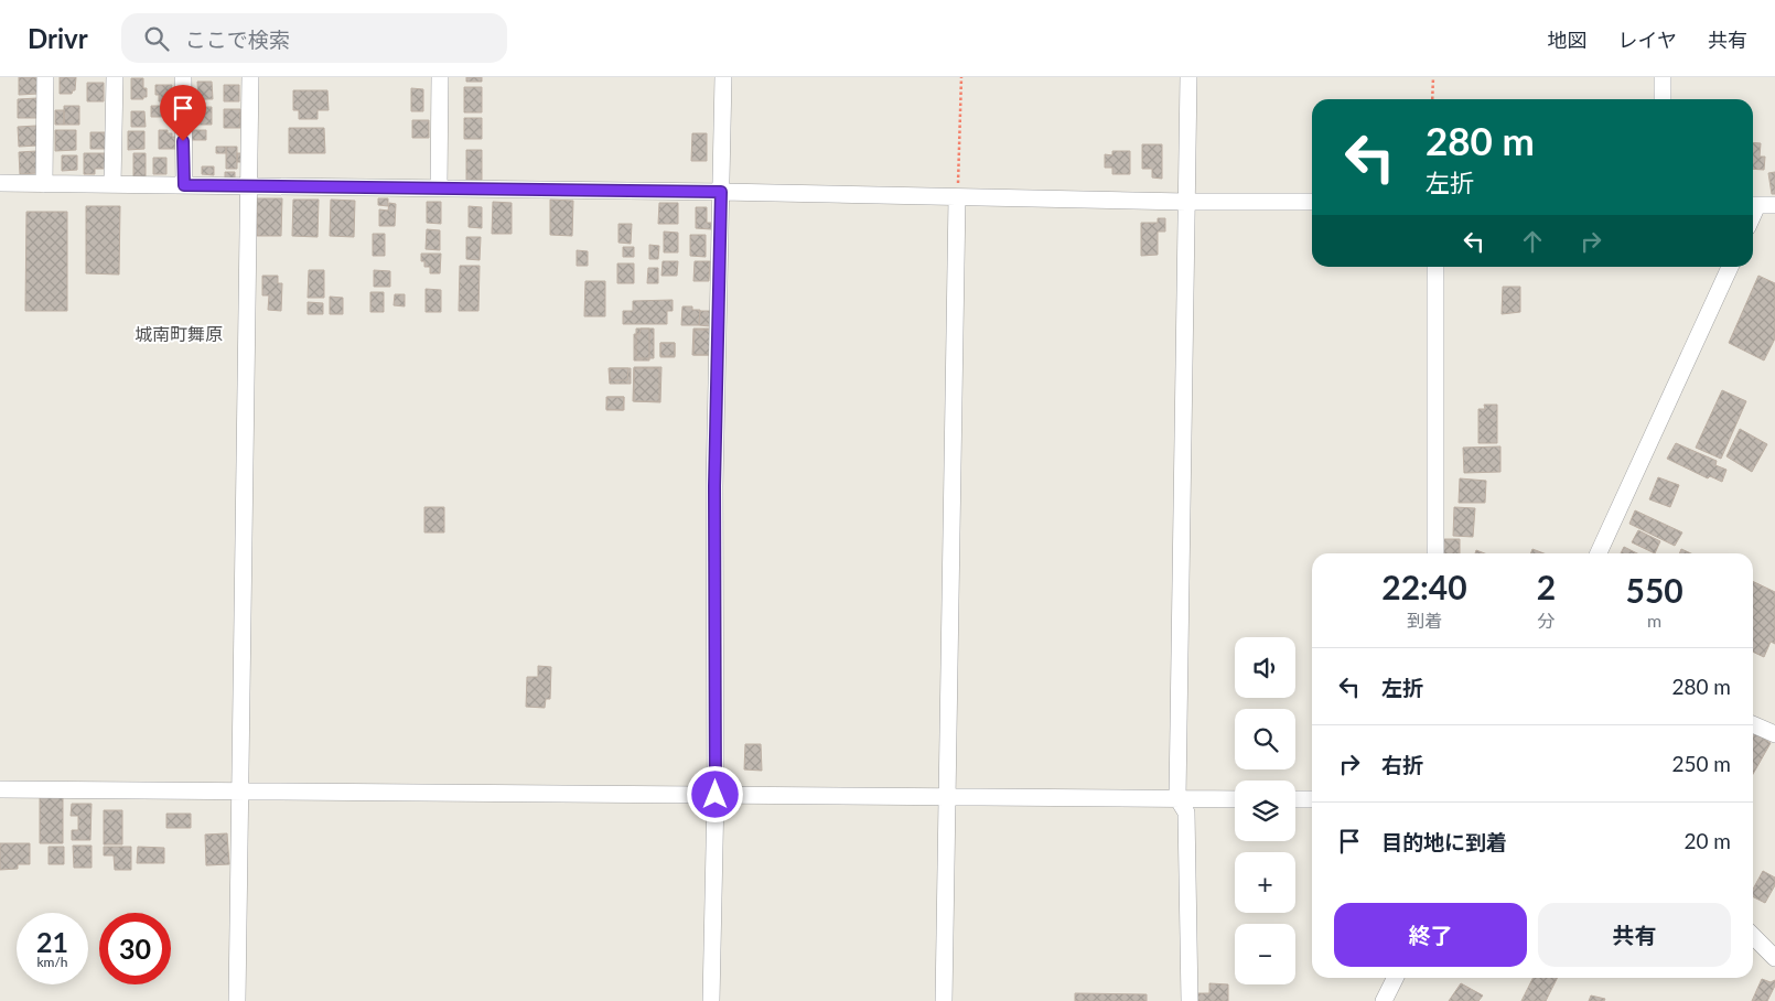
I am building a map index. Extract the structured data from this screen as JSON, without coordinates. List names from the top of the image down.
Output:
{
  "districts": ["城南町舞原"],
  "page": {
    "header": "Drivr",
    "search": "ここで検索",
    "nav": ["地図", "レイヤ", "共有"],
    "turn": ["280 m", "左折"],
    "eta": [
      "22:40",
      "到着",
      "2",
      "分",
      "550",
      "m"
    ],
    "map_buttons": ["+", "−"],
    "list": [
      {
        "name": "左折",
        "value": "280 m"
      },
      {
        "name": "右折",
        "value": "250 m"
      },
      {
        "name": "目的地に到着",
        "value": "20 m"
      }
    ],
    "buttons": ["終了", "共有"],
    "speed": "21 km/h",
    "limit": "30"
  }
}
